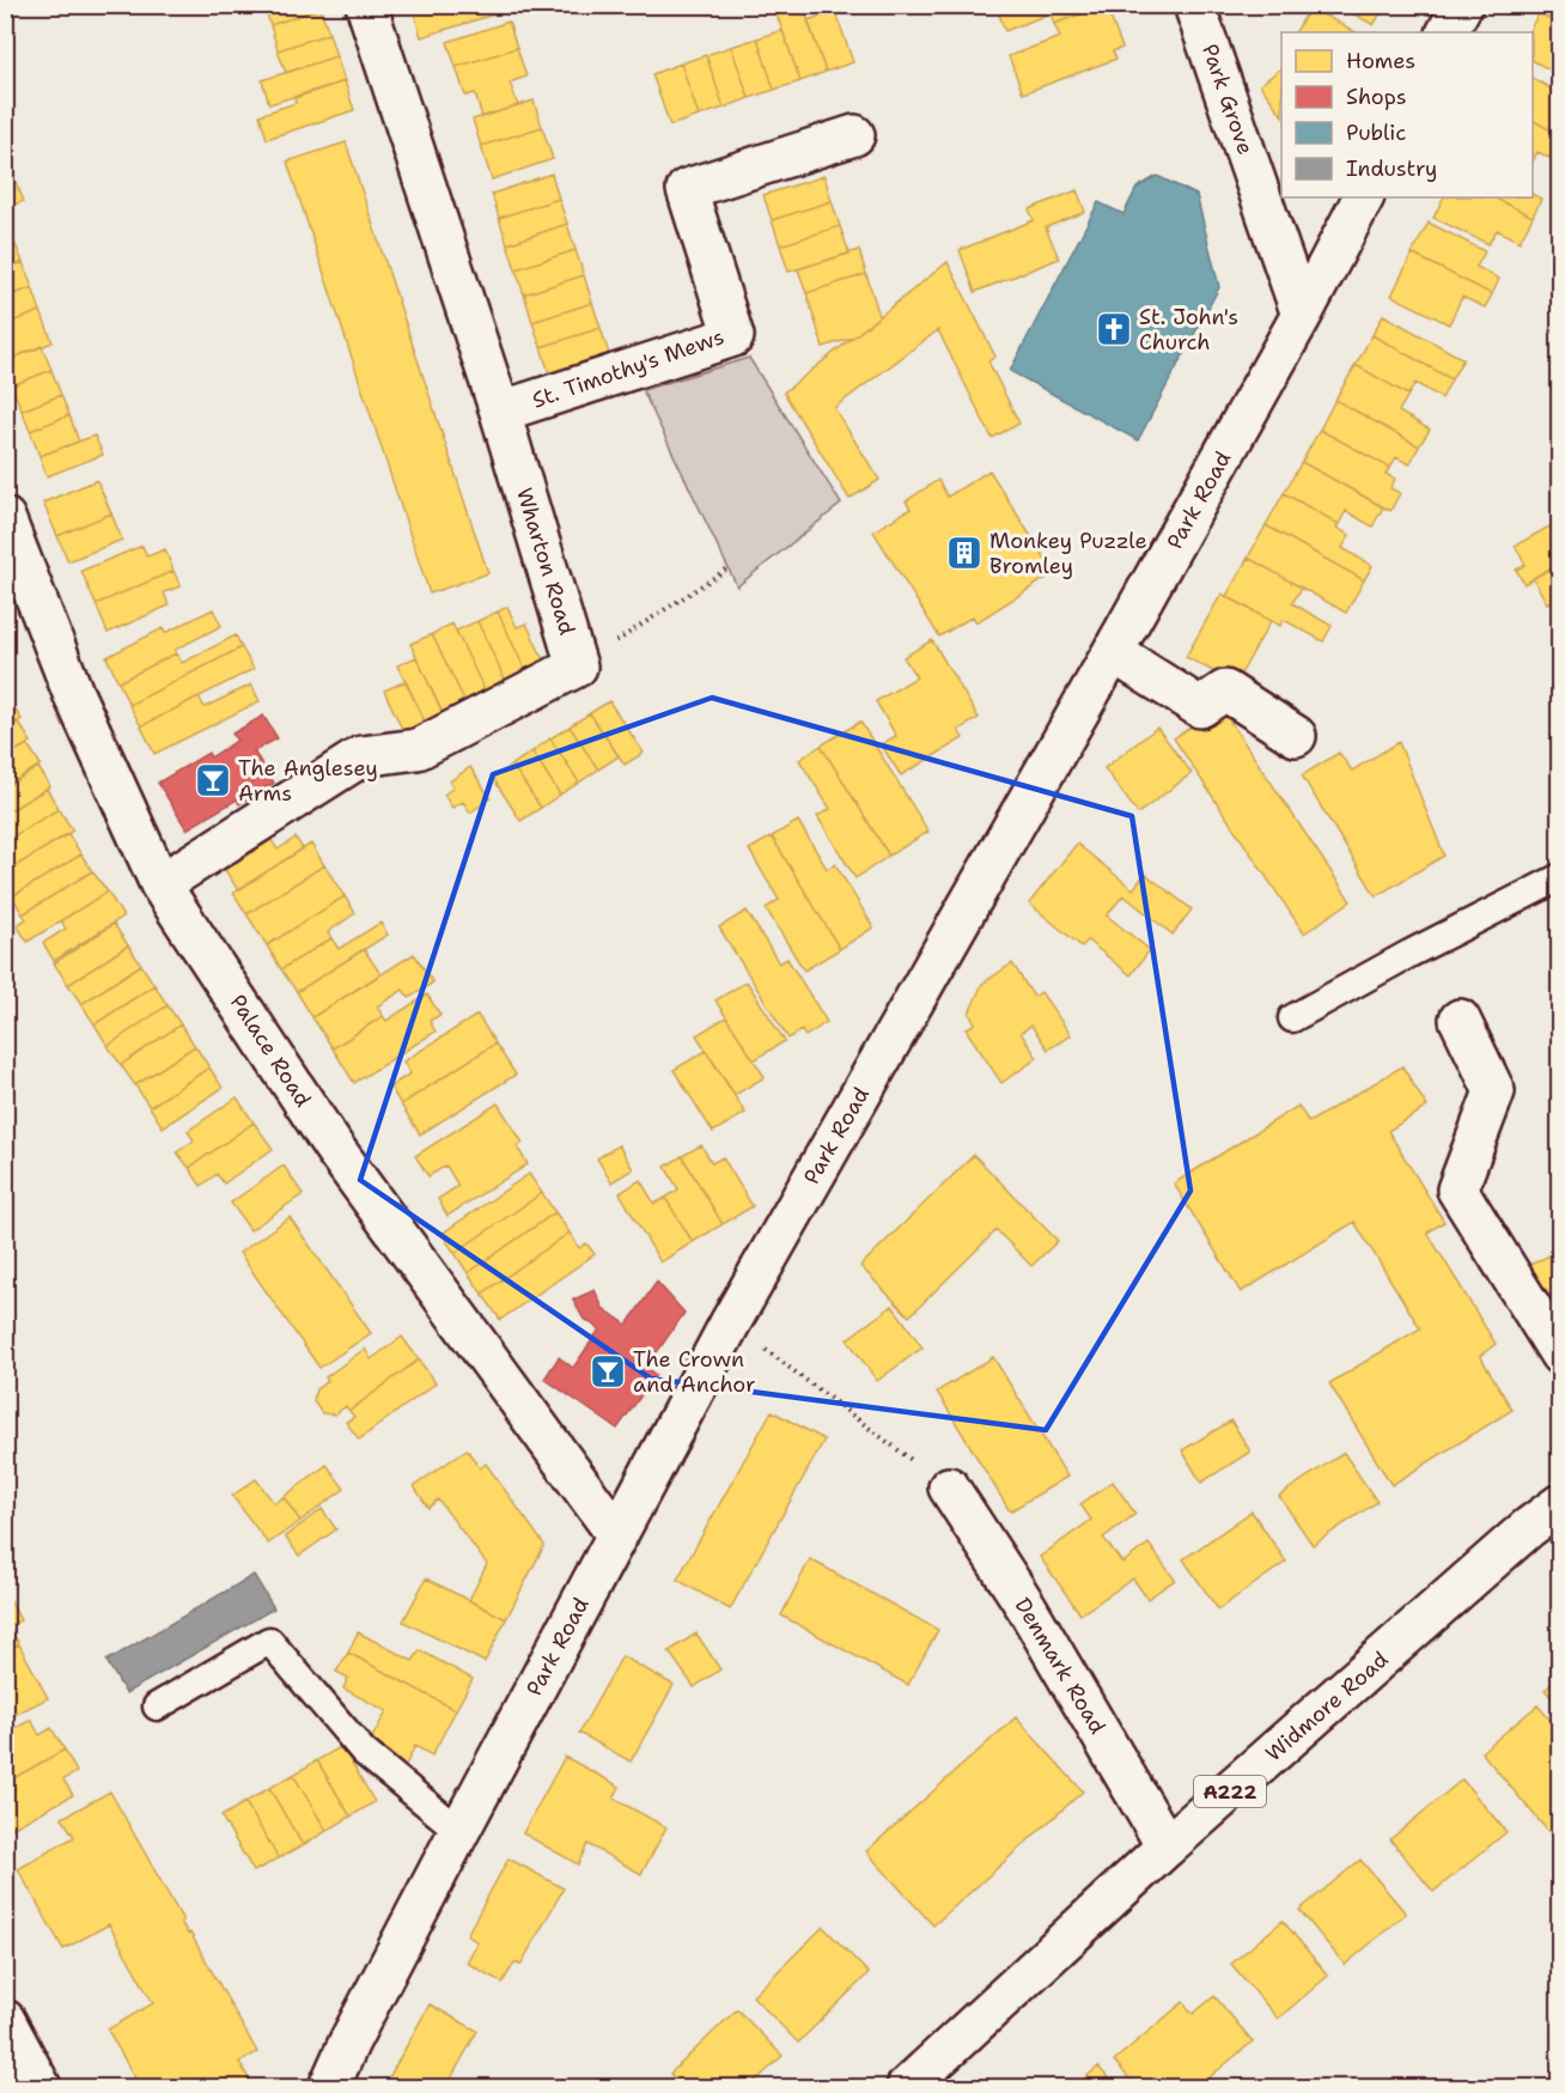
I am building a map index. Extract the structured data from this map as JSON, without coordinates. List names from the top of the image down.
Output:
{
  "streets": {
    "street": [
      "Park Grove",
      "St. Timothy's Mews",
      "Park Road",
      "Wharton Road",
      "Palace Road",
      "Denmark Road",
      "Widmore Road",
      "A222"
    ]
  },
  "crossings": [
    ["Park Grove", "Park Road"],
    ["St. Timothy's Mews", "Wharton Road"],
    ["Park Road", "Palace Road"],
    ["Denmark Road", "Widmore Road"]
  ],
  "places": {
    "church": ["St. John's Church"],
    "building": ["Monkey Puzzle Bromley"],
    "bar": ["The Anglesey Arms", "The Crown and Anchor"]
  },
  "legend": [
    "Homes",
    "Shops",
    "Public",
    "Industry"
  ]
}
